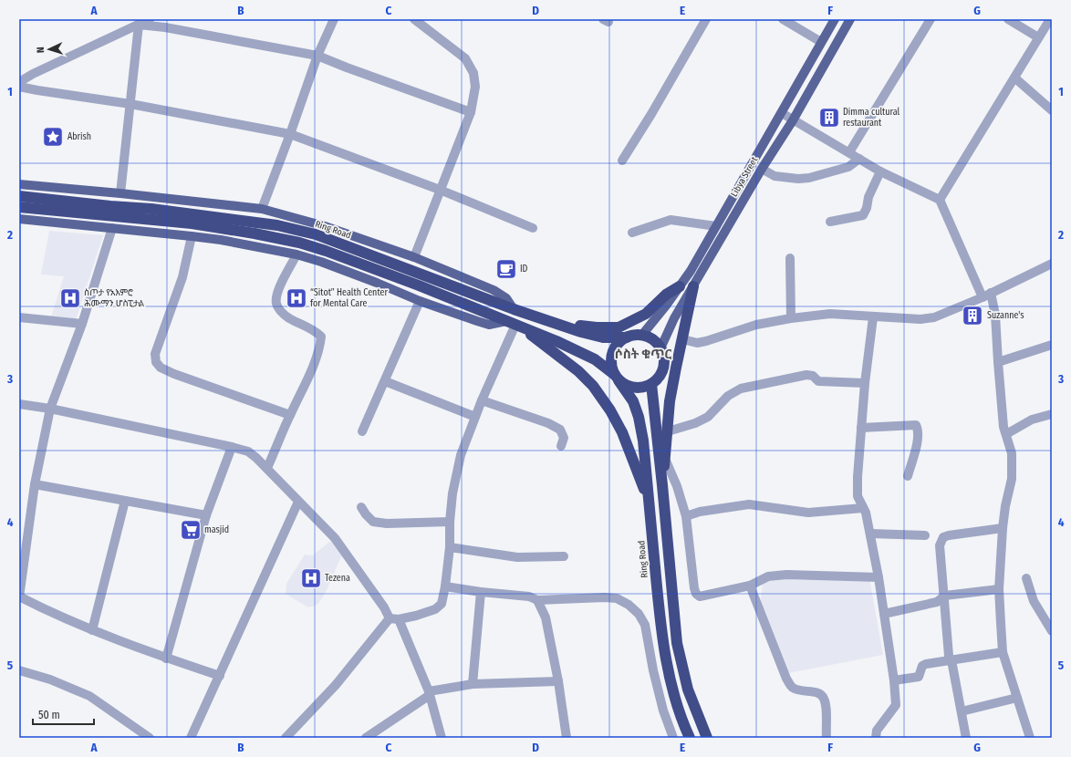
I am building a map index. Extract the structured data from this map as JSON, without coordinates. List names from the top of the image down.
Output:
{
  "streets": {
    "highway": ["Ring Road"],
    "main road": ["Libya Street"]
  },
  "crossings": [
    ["Libya Street", "Ring Road"]
  ],
  "districts": ["ሶስት ቁጥር"],
  "places": {
    "building": ["Dimma cultural restaurant", "Suzanne's"],
    "place": ["Abrish"],
    "cafe": ["ID"],
    "hospital": ["ስጦታ የአእምሮ ሕሙማን ሆስፒታል", "“Sitot” Health Center for Mental Care", "Tezena"],
    "supermarket": ["masjid"]
  },
  "scale_bar": "50 m",
  "north": "left",
  "grid": {
    "columns": [
      "A",
      "B",
      "C",
      "D",
      "E",
      "F",
      "G"
    ],
    "rows": [
      "1",
      "2",
      "3",
      "4",
      "5"
    ]
  }
}
